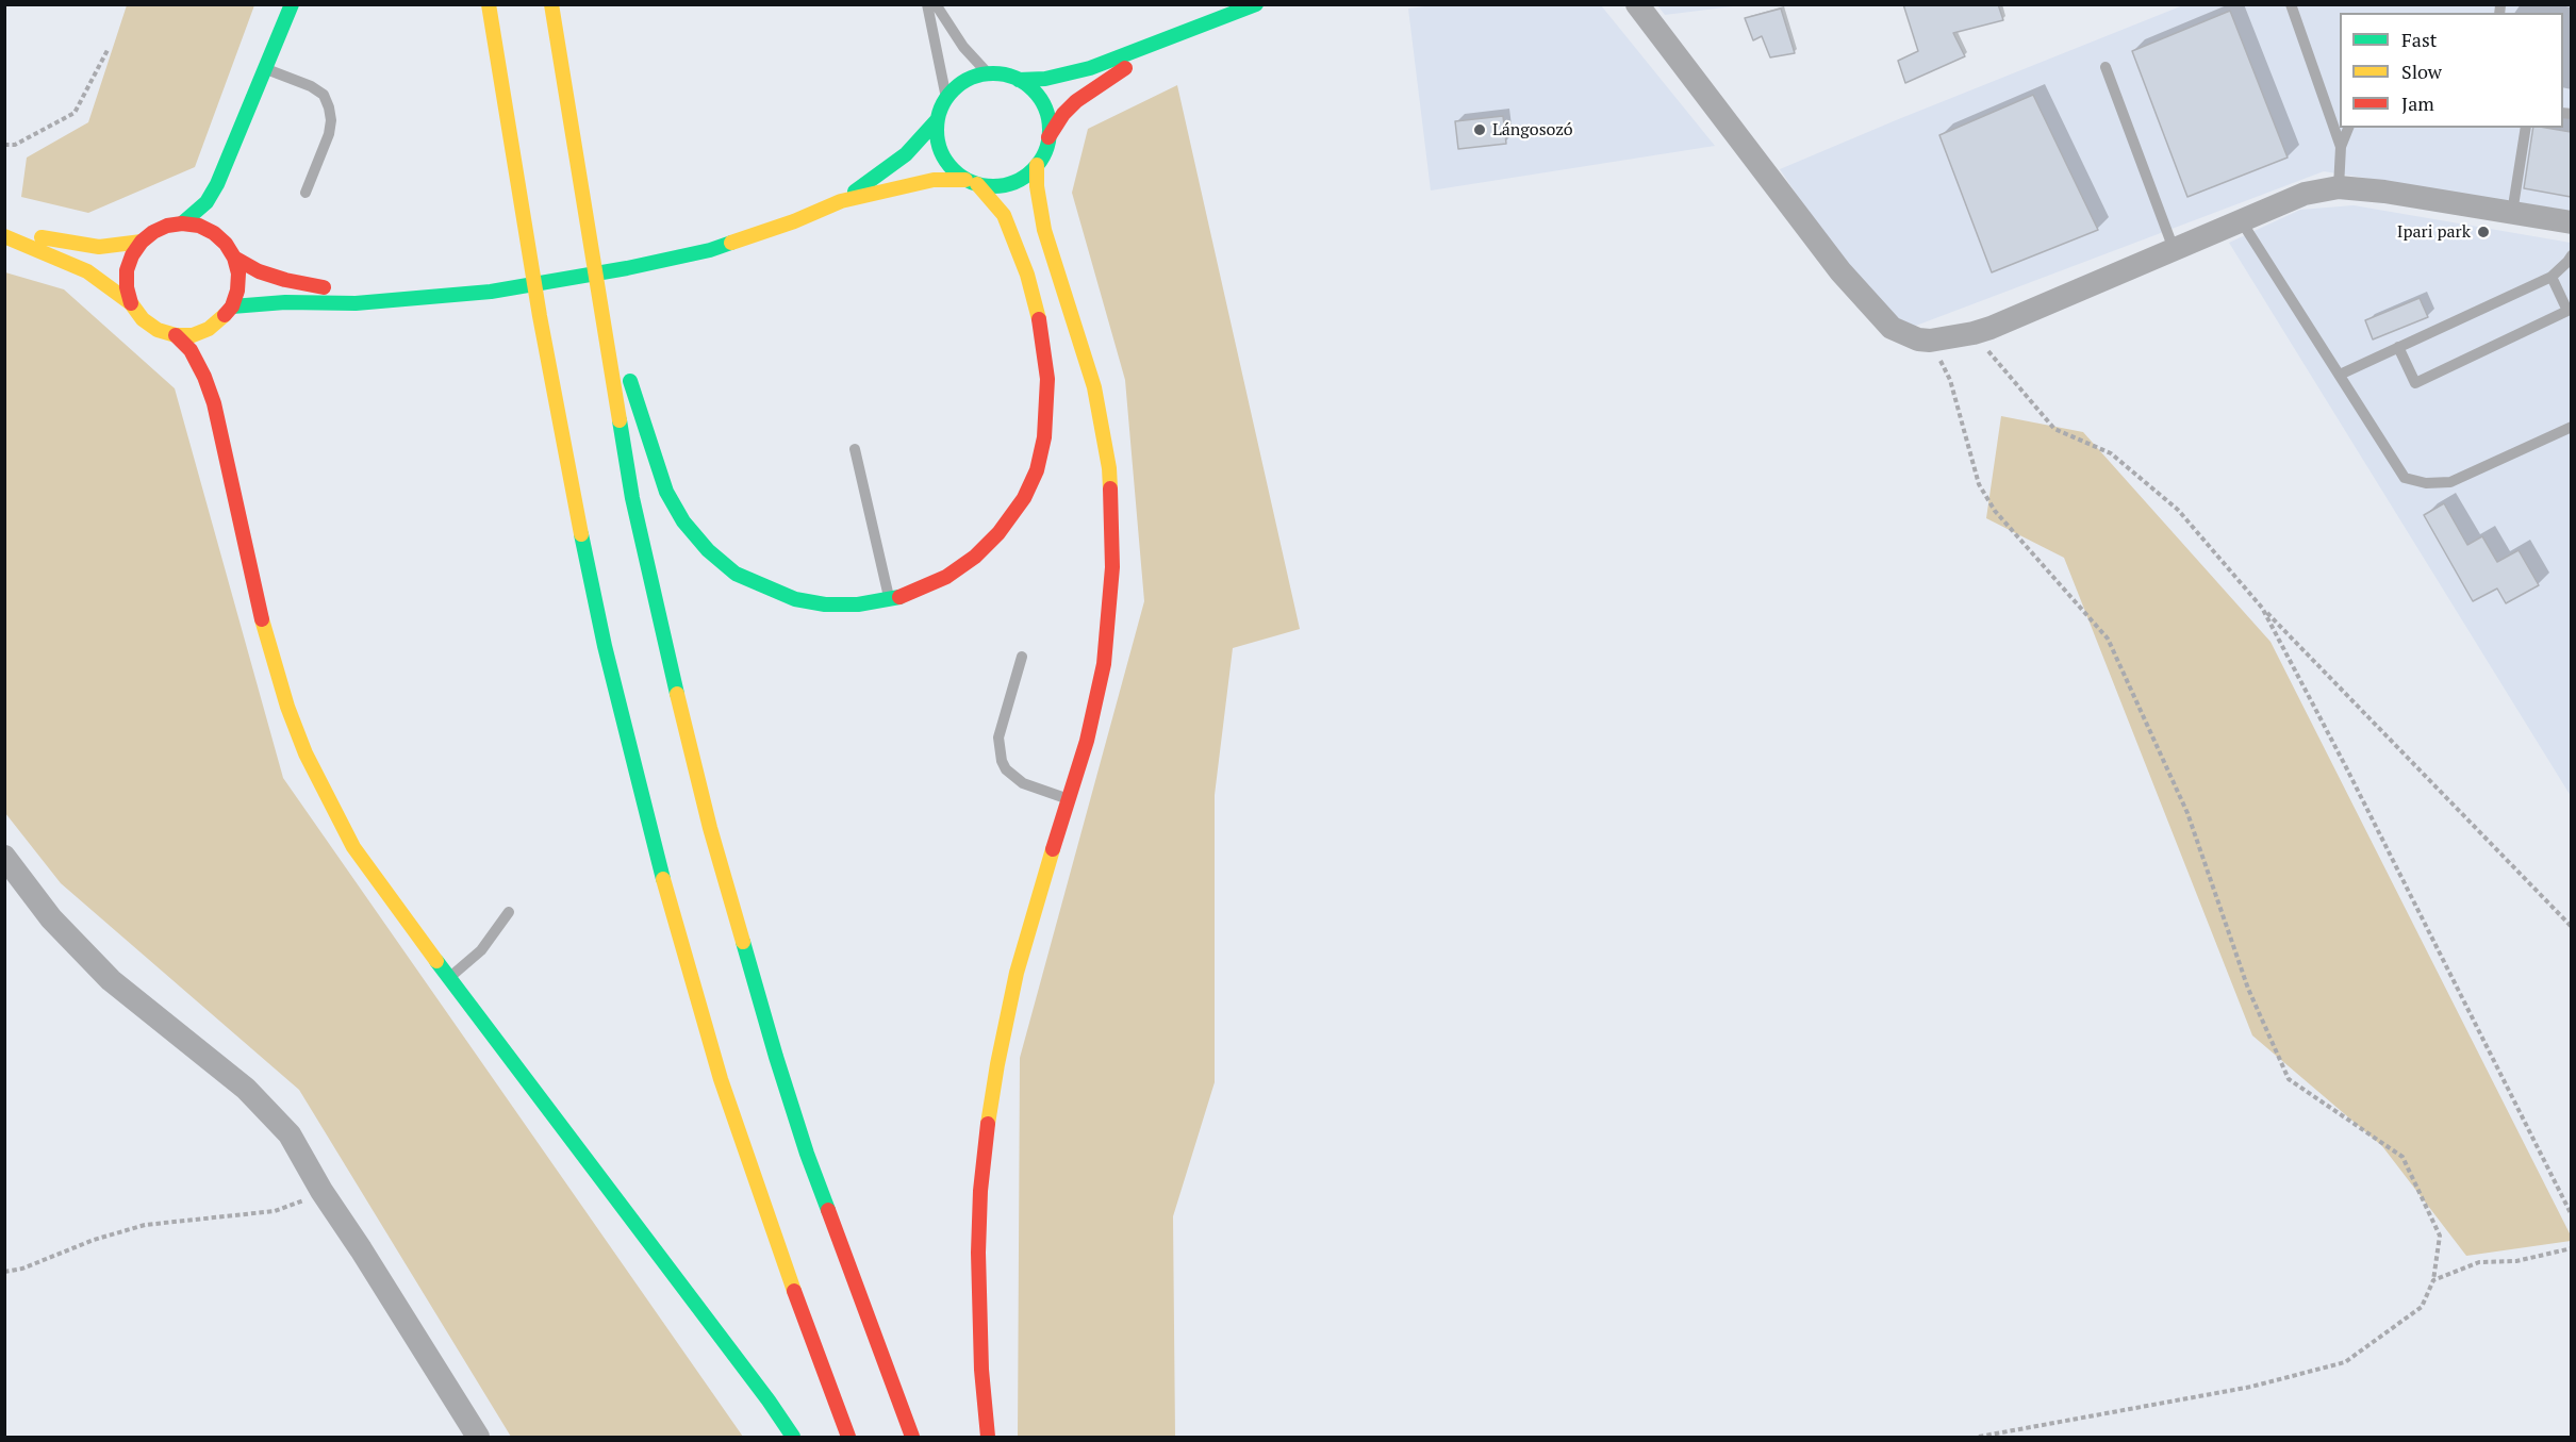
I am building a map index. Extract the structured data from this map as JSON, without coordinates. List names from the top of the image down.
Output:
{
  "places": ["Lángosozó", "Ipari park"],
  "legend": ["Fast", "Slow", "Jam"]
}
